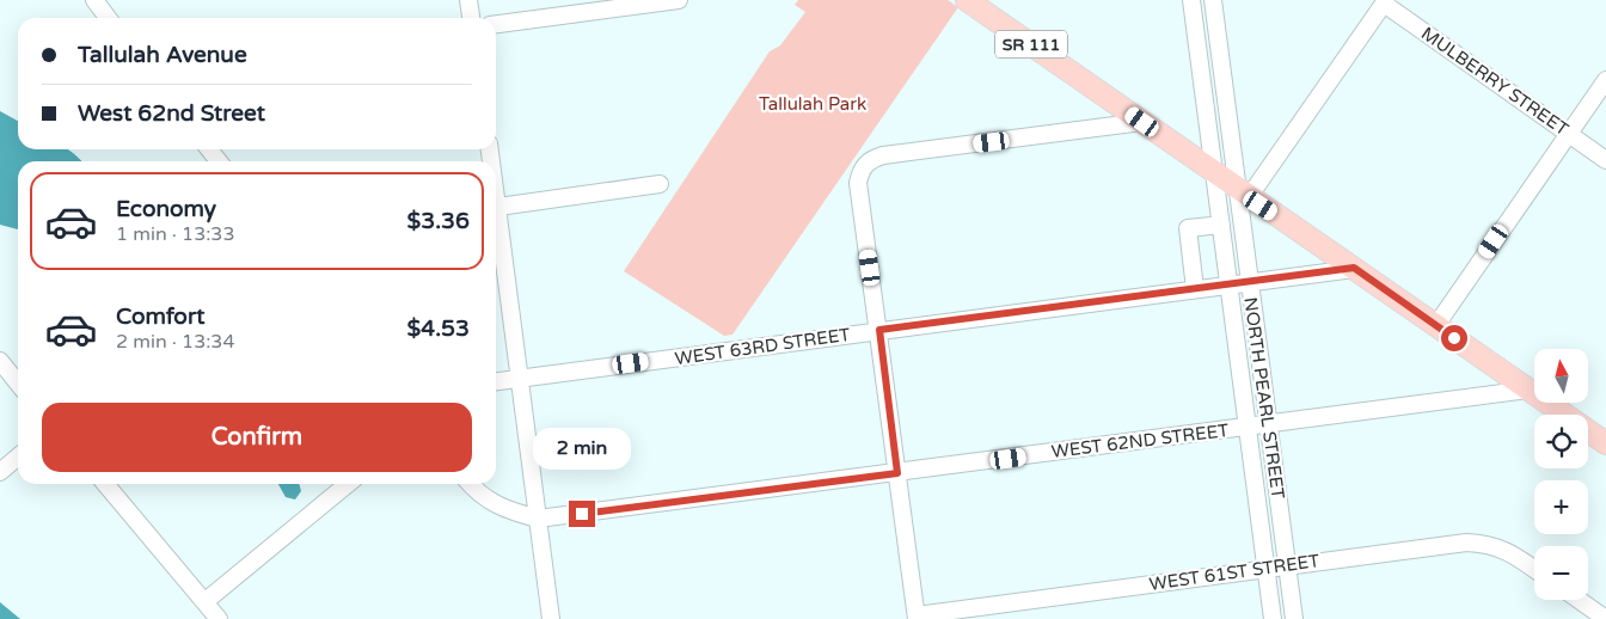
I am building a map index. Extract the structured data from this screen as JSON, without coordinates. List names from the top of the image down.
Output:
{
  "streets": {
    "main road": ["SR 111"],
    "street": [
      "MULBERRY STREET",
      "WEST 63RD STREET",
      "NORTH PEARL STREET",
      "WEST 62ND STREET",
      "WEST 61ST STREET"
    ]
  },
  "crossings": [
    ["SR 111", "WEST 63RD STREET"],
    ["SR 111", "NORTH PEARL STREET"],
    ["SR 111", "WEST 62ND STREET"],
    ["WEST 63RD STREET", "NORTH PEARL STREET"],
    ["NORTH PEARL STREET", "WEST 62ND STREET"],
    ["NORTH PEARL STREET", "WEST 61ST STREET"]
  ],
  "parks": ["Tallulah Park"],
  "north": "top",
  "page": {
    "banner": ["Tallulah Avenue", "West 62nd Street"],
    "list": [
      {
        "name": "Economy",
        "note": "1 min · 13:33",
        "value": "$3.36"
      },
      {
        "name": "Comfort",
        "note": "2 min · 13:34",
        "value": "$4.53"
      }
    ],
    "map_buttons": ["+", "−"],
    "buttons": "Confirm",
    "bubble": "2 min"
  }
}
